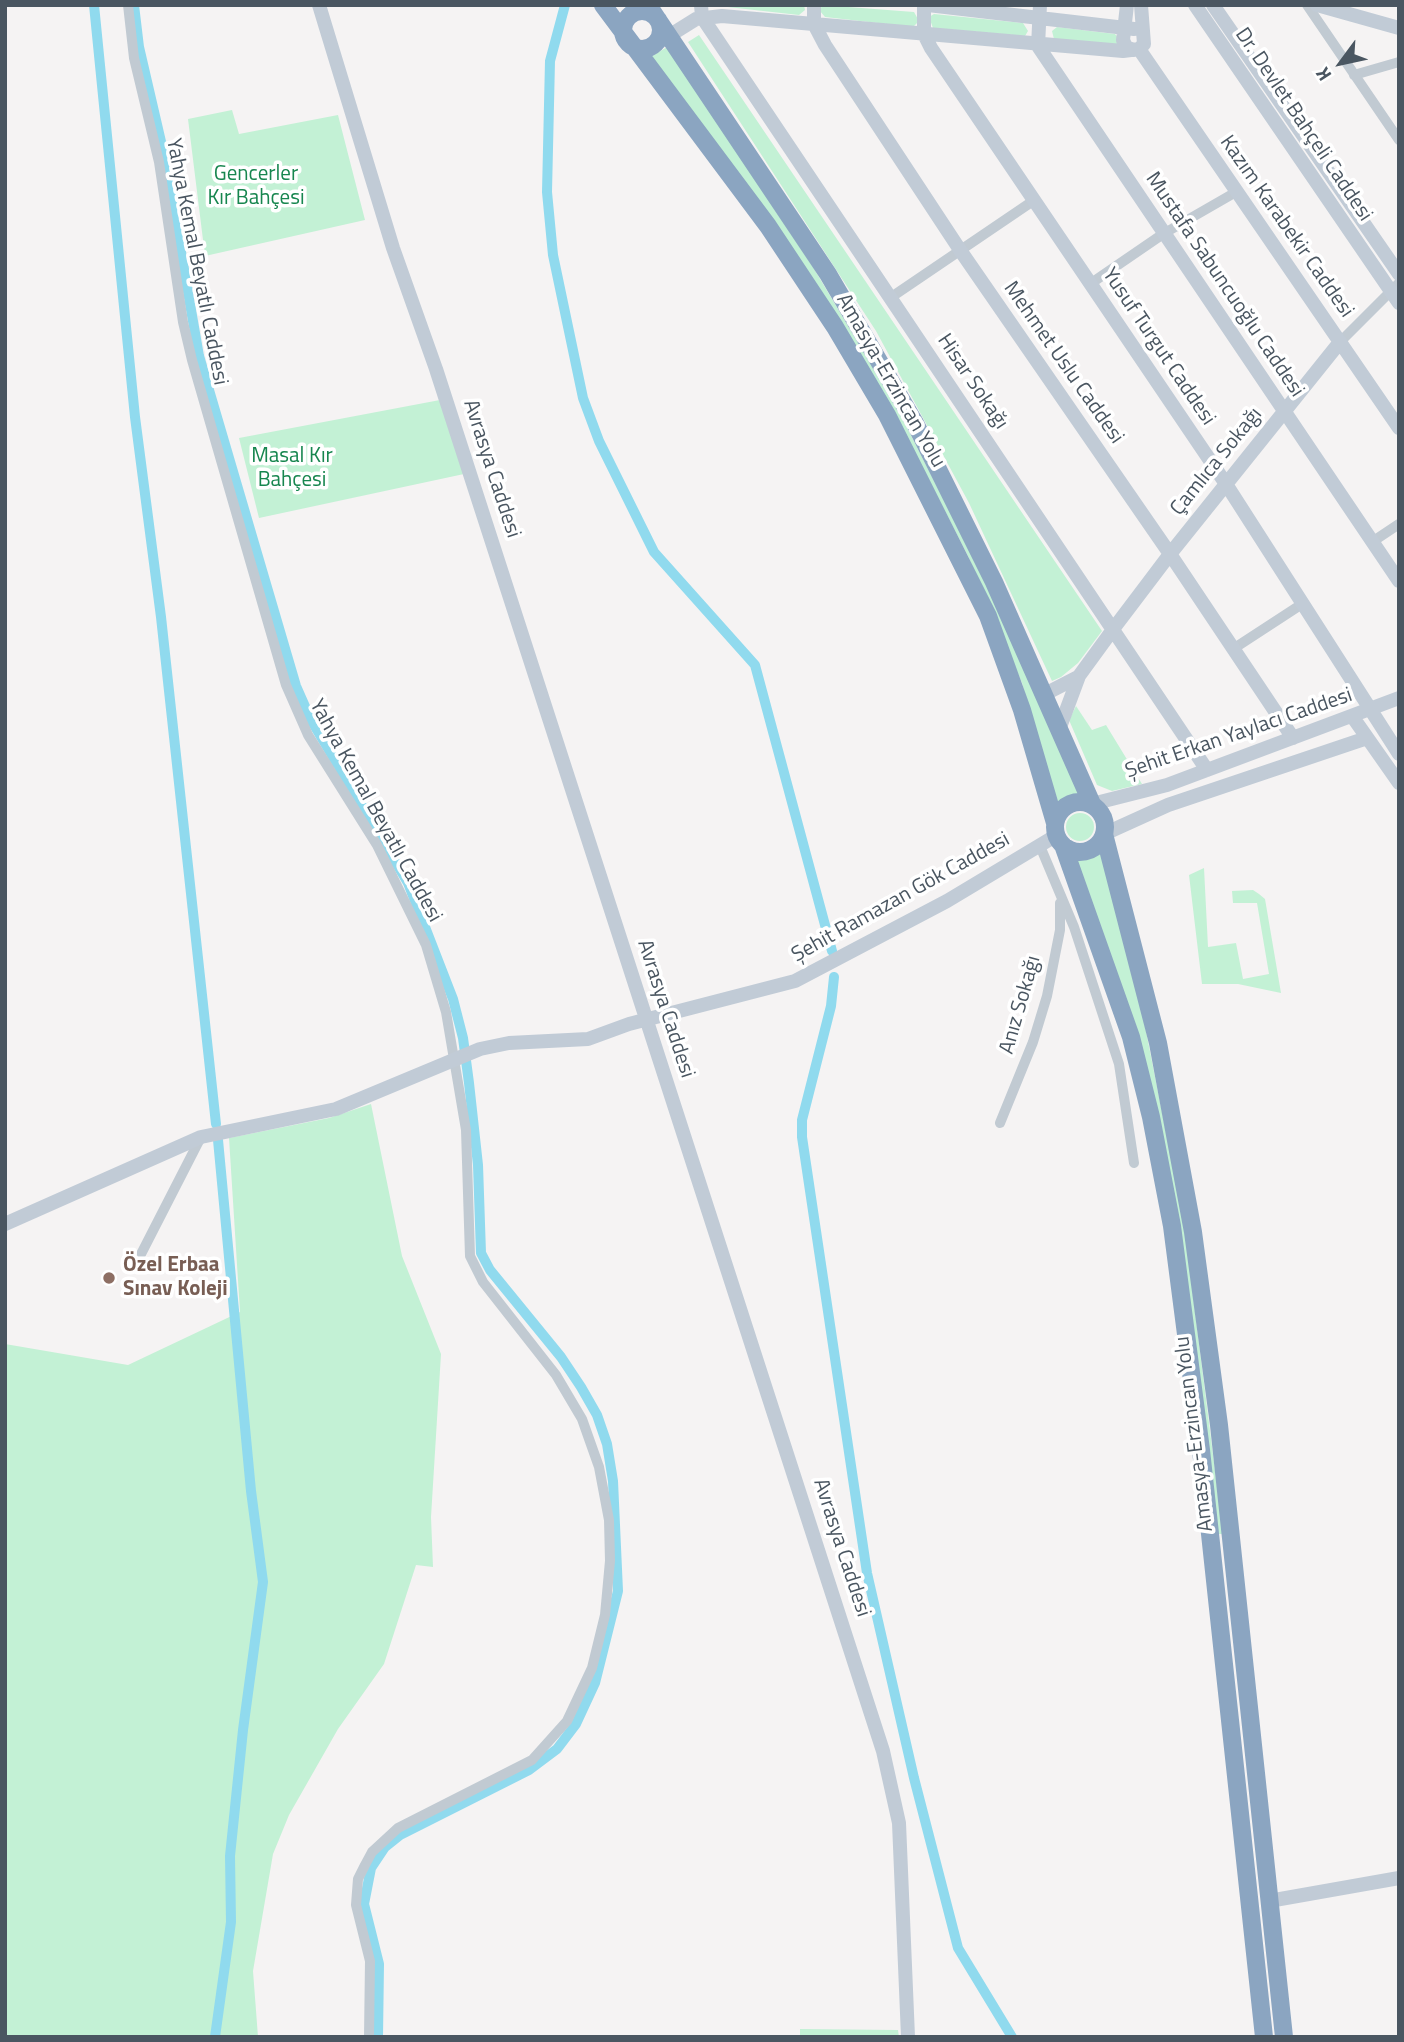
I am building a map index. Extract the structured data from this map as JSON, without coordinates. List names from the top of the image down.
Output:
{
  "streets": {
    "highway": ["Amasya-Erzincan Yolu"],
    "street": [
      "Dr. Devlet Bahçeli Caddesi",
      "Kazım Karabekir Caddesi",
      "Yahya Kemal Beyatlı Caddesi",
      "Mustafa Sabuncuoğlu Caddesi",
      "Yusuf Turgut Caddesi",
      "Mehmet Uslu Caddesi",
      "Hisar Sokağı",
      "Çamlıca Sokağı",
      "Avrasya Caddesi",
      "Şehit Erkan Yaylacı Caddesi",
      "Şehit Ramazan Gök Caddesi",
      "Anız Sokağı"
    ]
  },
  "crossings": [
    ["Dr. Devlet Bahçeli Caddesi", "Çamlıca Sokağı"],
    ["Kazım Karabekir Caddesi", "Çamlıca Sokağı"],
    ["Yahya Kemal Beyatlı Caddesi", "Şehit Ramazan Gök Caddesi"],
    ["Mustafa Sabuncuoğlu Caddesi", "Çamlıca Sokağı"],
    ["Yusuf Turgut Caddesi", "Çamlıca Sokağı"],
    ["Yusuf Turgut Caddesi", "Şehit Erkan Yaylacı Caddesi"],
    ["Mehmet Uslu Caddesi", "Çamlıca Sokağı"],
    ["Mehmet Uslu Caddesi", "Şehit Erkan Yaylacı Caddesi"],
    ["Amasya-Erzincan Yolu", "Çamlıca Sokağı"],
    ["Amasya-Erzincan Yolu", "Şehit Erkan Yaylacı Caddesi"],
    ["Amasya-Erzincan Yolu", "Şehit Ramazan Gök Caddesi"],
    ["Hisar Sokağı", "Çamlıca Sokağı"],
    ["Hisar Sokağı", "Şehit Erkan Yaylacı Caddesi"],
    ["Avrasya Caddesi", "Şehit Ramazan Gök Caddesi"],
    ["Şehit Erkan Yaylacı Caddesi", "Şehit Ramazan Gök Caddesi"]
  ],
  "parks": ["Gencerler Kır Bahçesi", "Masal Kır Bahçesi"],
  "places": ["Özel Erbaa Sınav Koleji"],
  "north": "bottom left"
}
